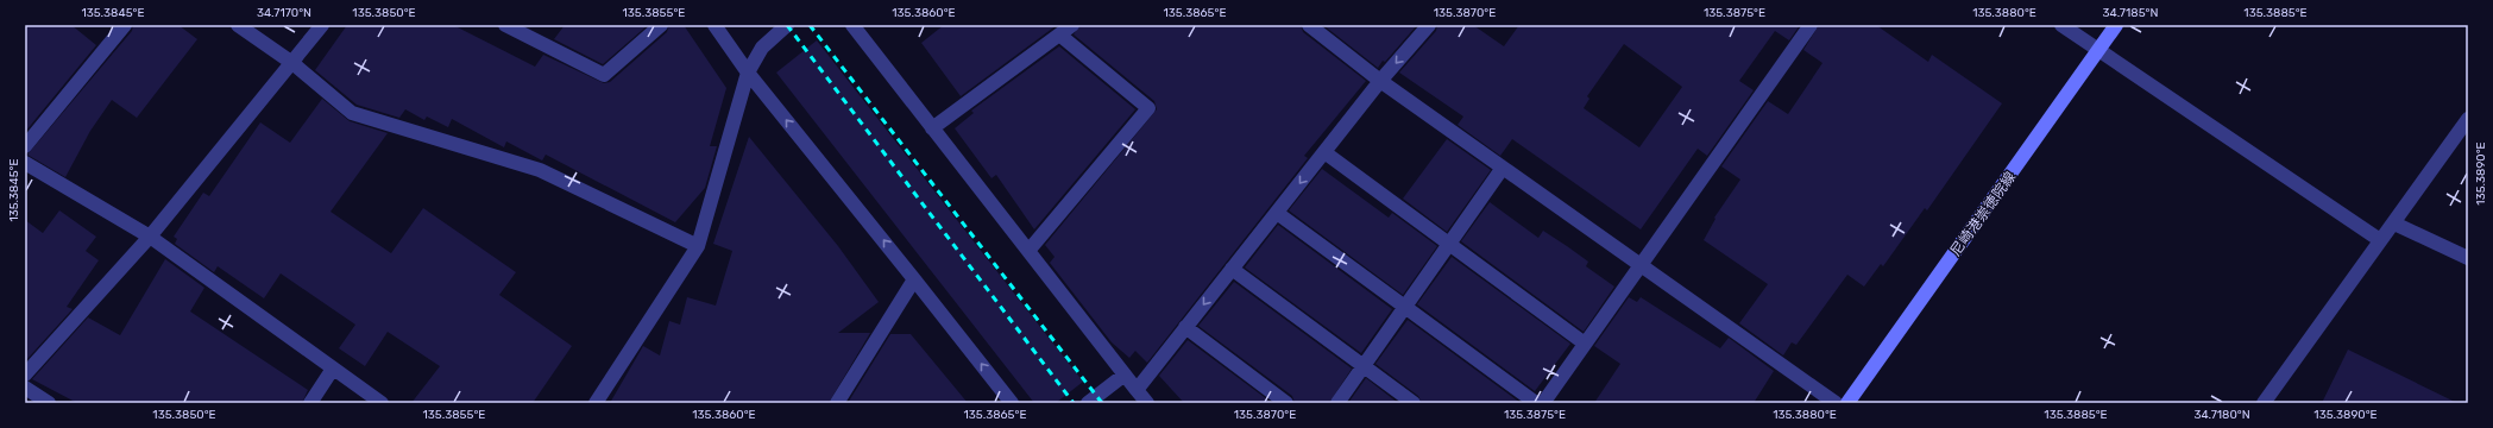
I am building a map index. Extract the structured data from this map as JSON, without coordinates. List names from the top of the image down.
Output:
{
  "streets": {
    "main road": ["尼崎港崇徳院線"]
  },
  "coordinates": [
    "135.3845°E",
    "34.7170°N",
    "135.3850°E",
    "135.3855°E",
    "135.3860°E",
    "135.3865°E",
    "135.3870°E",
    "135.3875°E",
    "135.3880°E",
    "34.7185°N",
    "135.3885°E",
    "135.3890°E",
    "34.7180°N"
  ]
}
